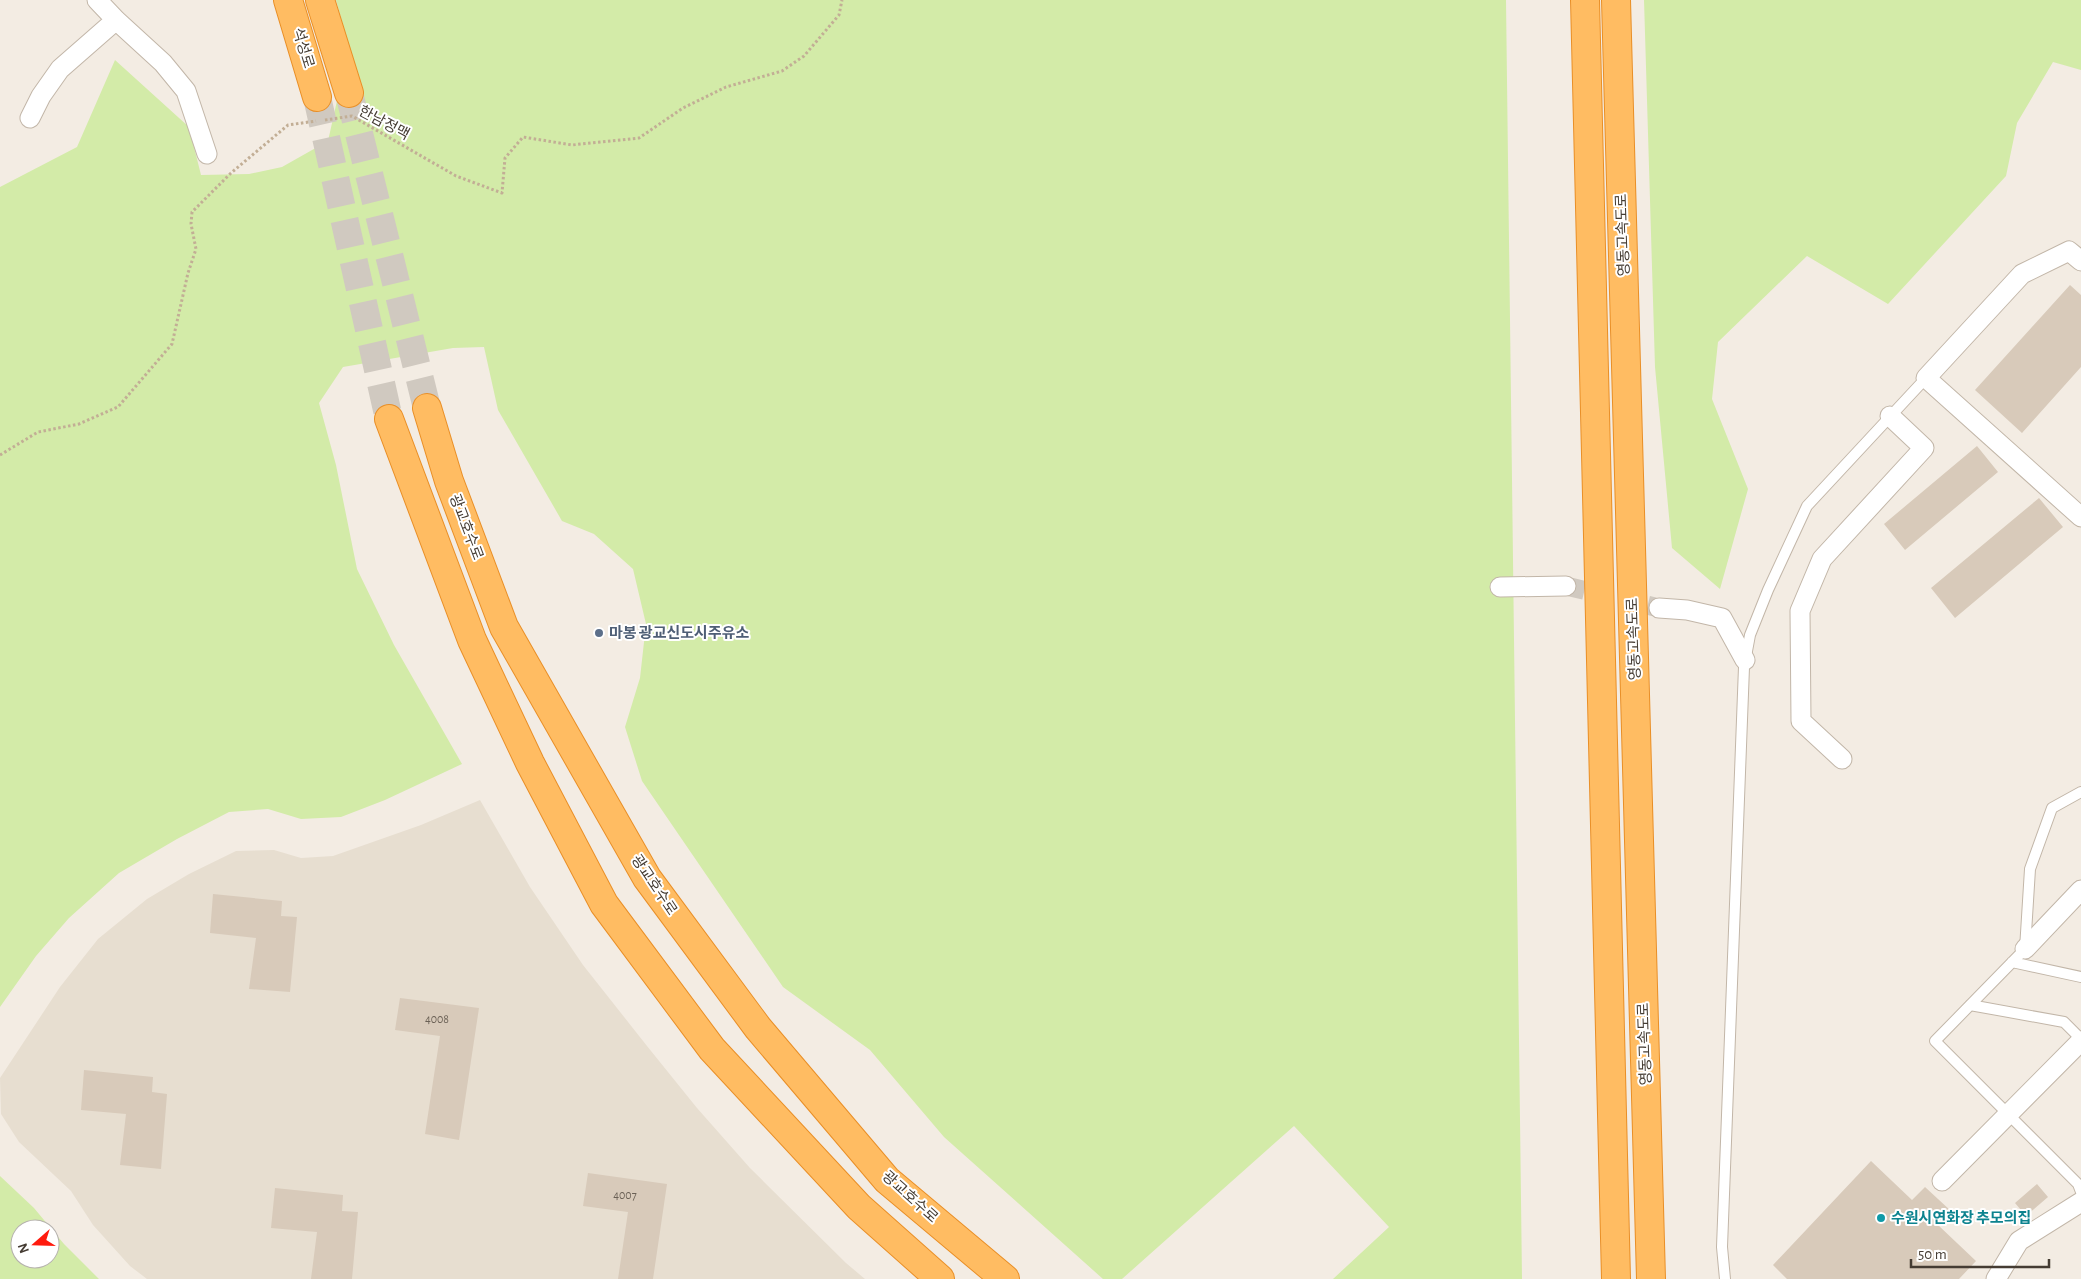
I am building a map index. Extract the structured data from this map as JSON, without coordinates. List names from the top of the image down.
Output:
{
  "streets": {
    "highway": ["석성로", "영동고속도로", "광교호수로"],
    "path": ["한남정맥"]
  },
  "places": ["마봉 광교신도시주유소", "수원시연화장 추모의집"],
  "house_numbers": ["4008", "4007"],
  "scale_bar": "50 m",
  "north": "left"
}
